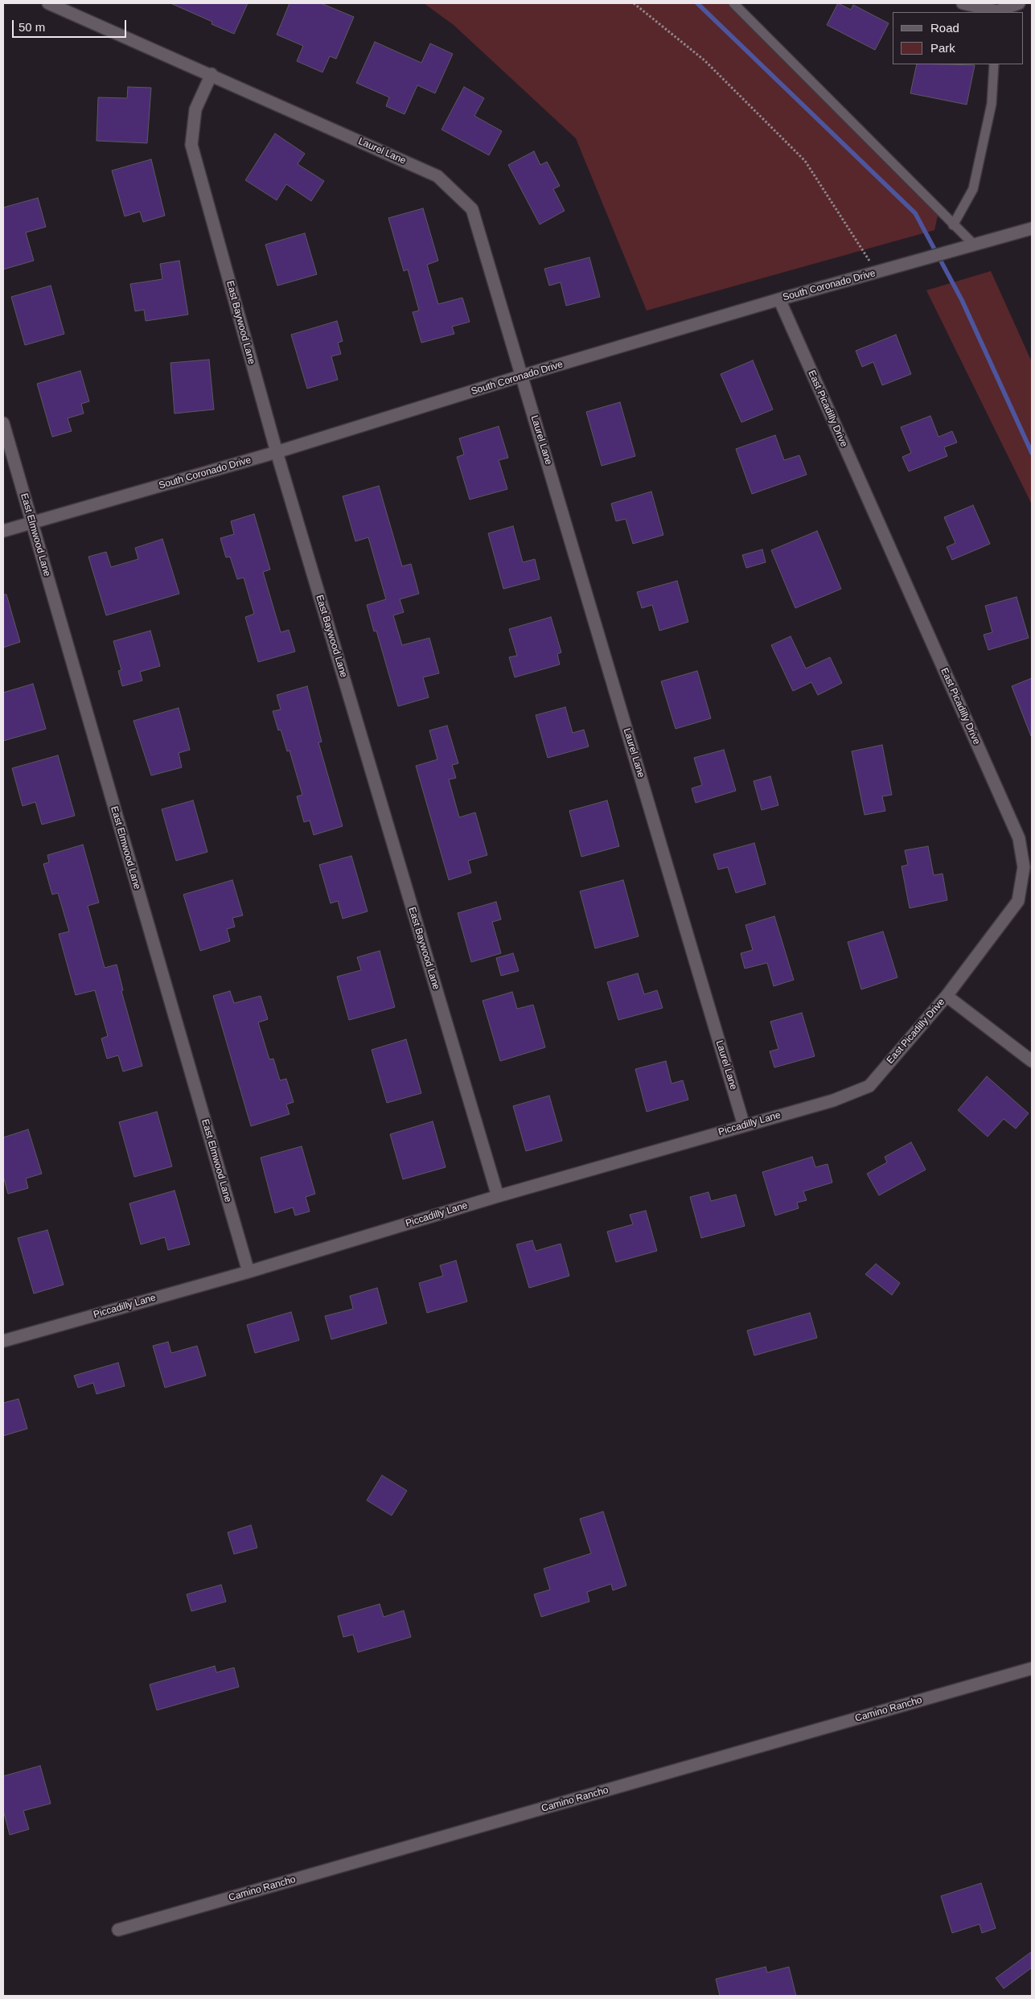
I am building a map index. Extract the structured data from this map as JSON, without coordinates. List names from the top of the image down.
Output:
{
  "streets": {
    "street": [
      "Laurel Lane",
      "South Coronado Drive",
      "East Baywood Lane",
      "East Picadilly Drive",
      "East Elmwood Lane",
      "Piccadilly Lane",
      "Camino Rancho"
    ]
  },
  "crossings": [
    ["Laurel Lane", "South Coronado Drive"],
    ["Laurel Lane", "East Baywood Lane"],
    ["Laurel Lane", "Piccadilly Lane"],
    ["South Coronado Drive", "East Baywood Lane"],
    ["South Coronado Drive", "East Picadilly Drive"],
    ["South Coronado Drive", "East Elmwood Lane"],
    ["East Baywood Lane", "Piccadilly Lane"],
    ["East Picadilly Drive", "Piccadilly Lane"],
    ["East Elmwood Lane", "Piccadilly Lane"]
  ],
  "legend": ["Road", "Park"],
  "scale_bar": "50 m"
}
